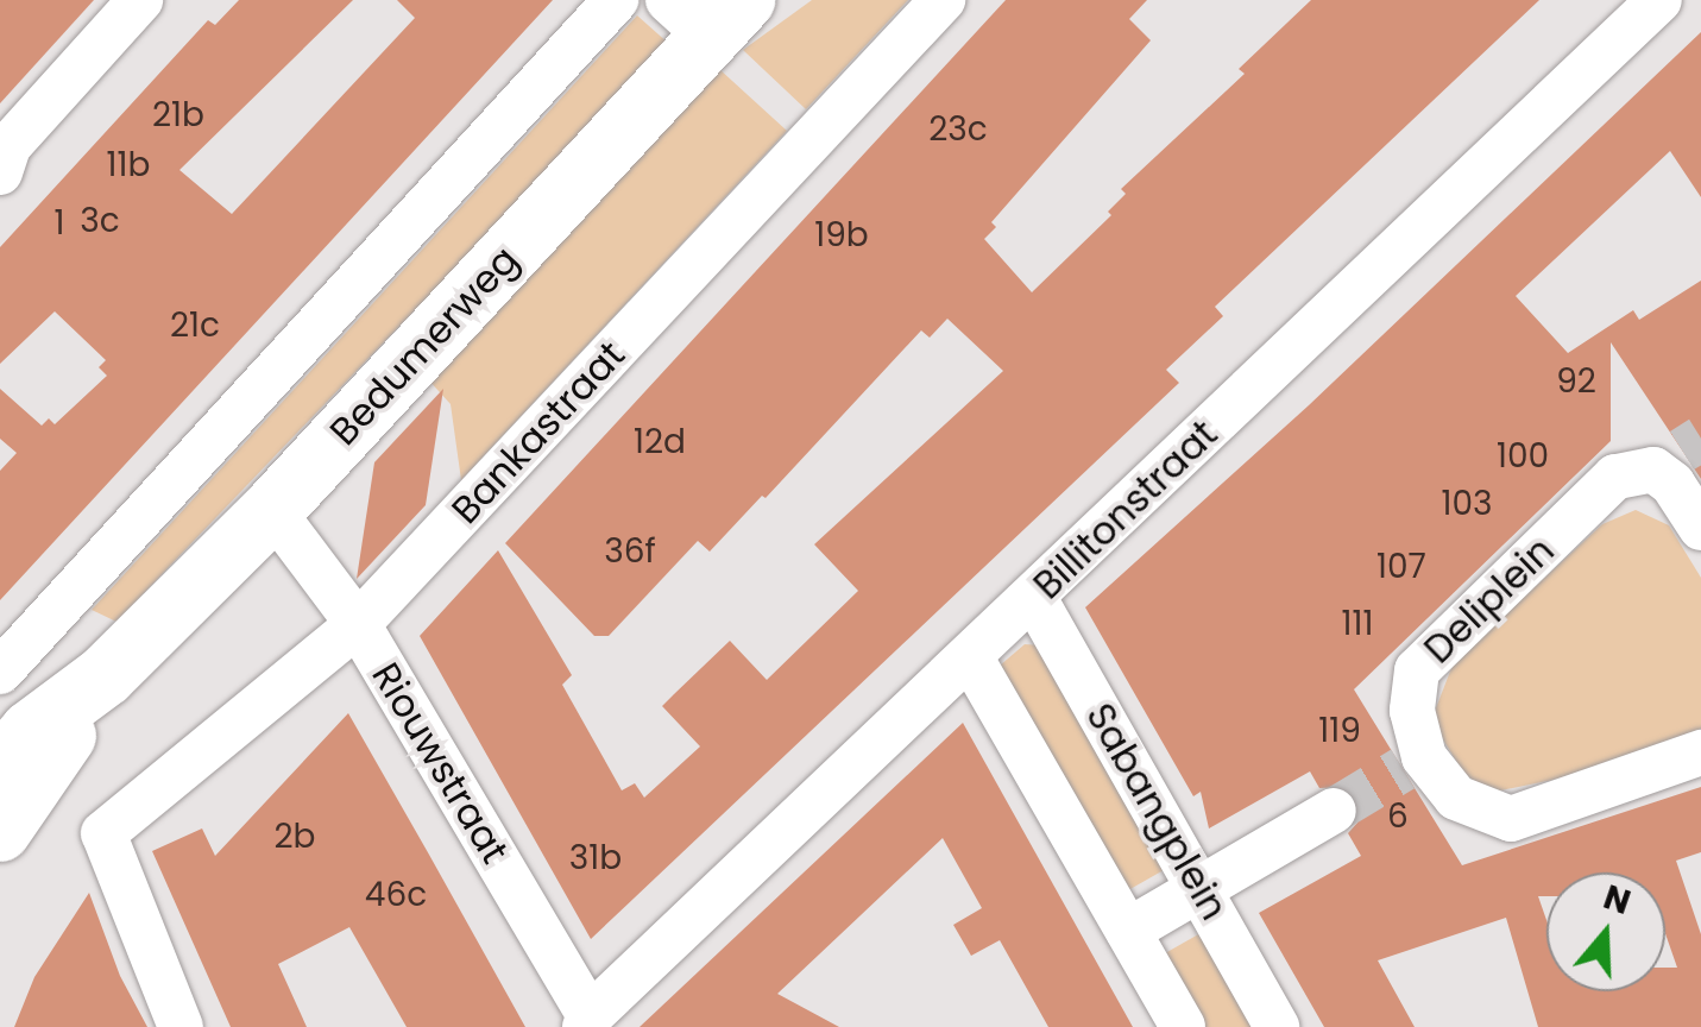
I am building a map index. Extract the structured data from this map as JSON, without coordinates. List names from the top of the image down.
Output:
{
  "streets": {
    "main road": ["Bedumerweg"],
    "street": [
      "Bankastraat",
      "Billitonstraat",
      "Deliplein",
      "Riouwstraat",
      "Sabangplein"
    ]
  },
  "crossings": [
    ["Bedumerweg", "Riouwstraat"],
    ["Bankastraat", "Riouwstraat"],
    ["Billitonstraat", "Riouwstraat"],
    ["Billitonstraat", "Sabangplein"]
  ],
  "house_numbers": [
    "21b",
    "23c",
    "11b",
    "3c",
    "1",
    "19b",
    "21c",
    "92",
    "12d",
    "100",
    "103",
    "36f",
    "107",
    "111",
    "119",
    "6",
    "2b",
    "31b",
    "46c"
  ],
  "north": "top"
}
